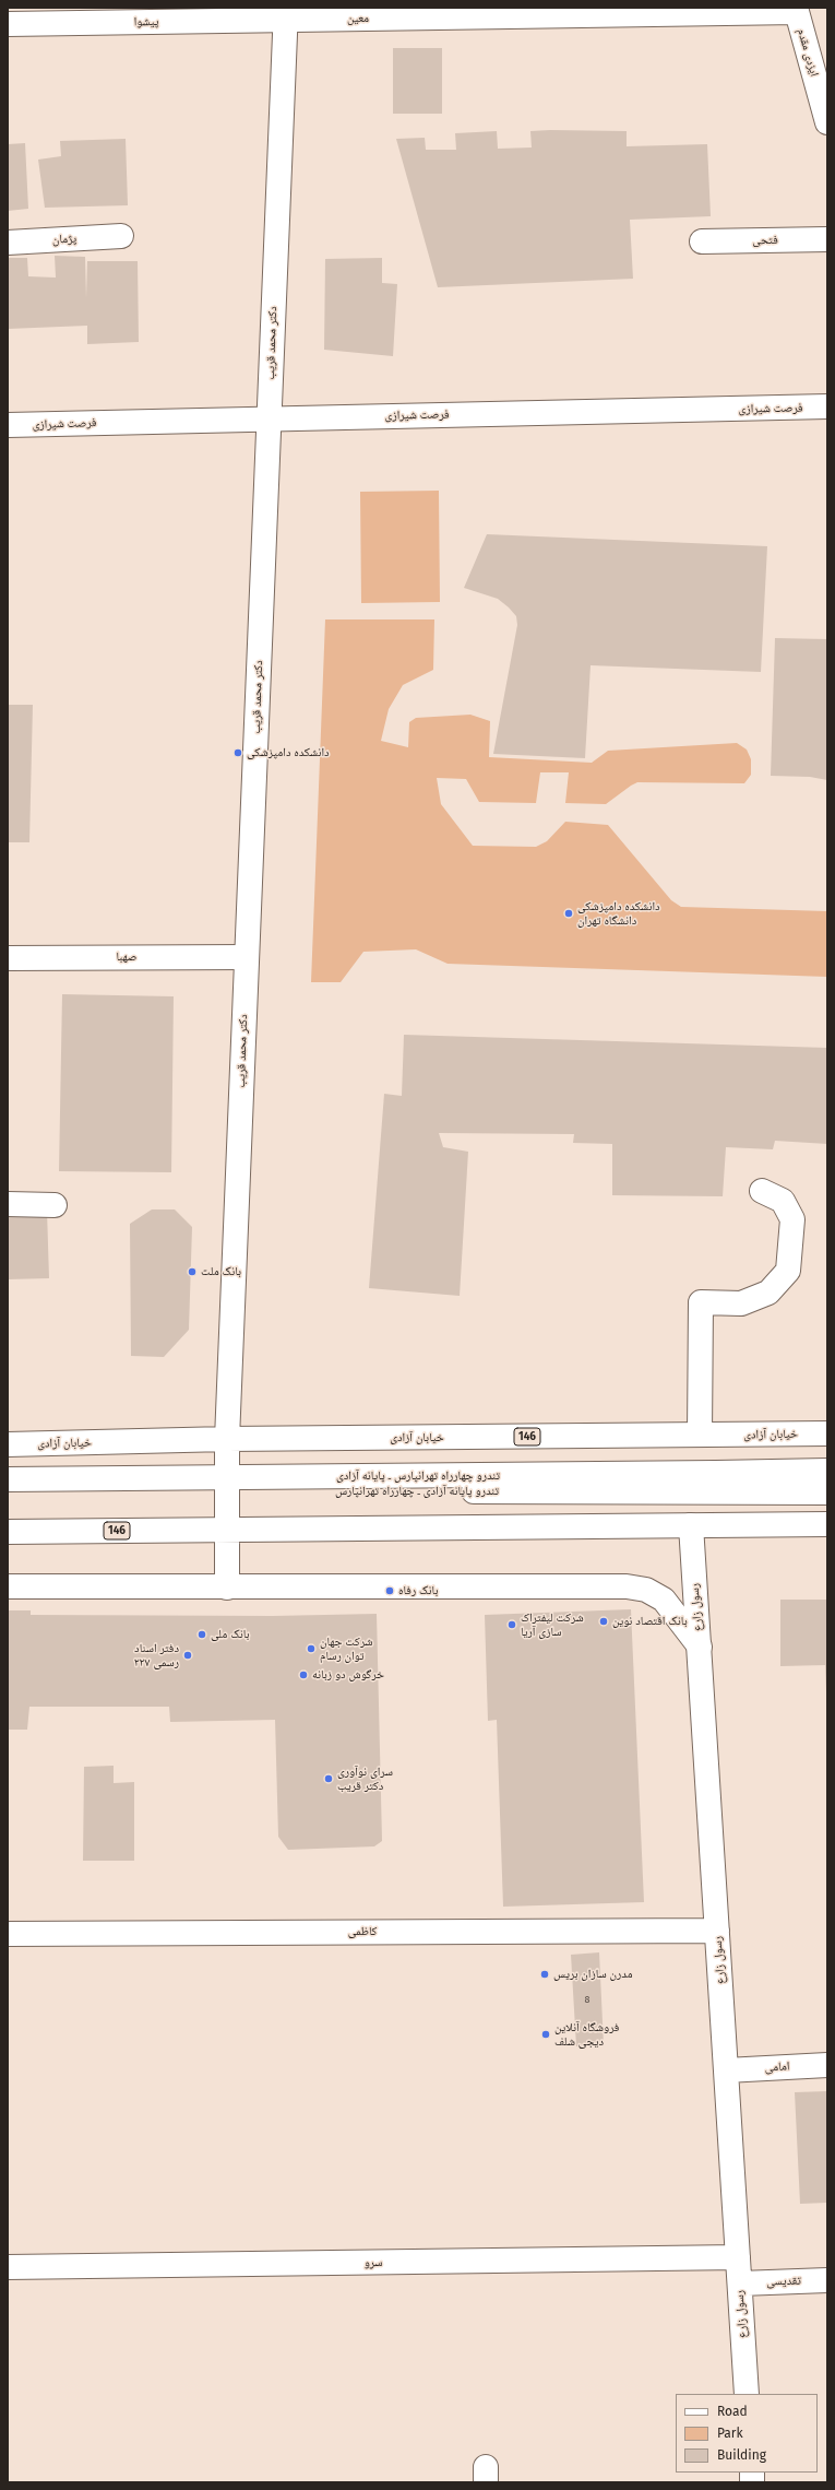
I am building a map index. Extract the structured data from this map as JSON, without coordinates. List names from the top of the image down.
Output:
{
  "streets": {
    "street": [
      "معین",
      "پیشوا",
      "ایزدی مقدم",
      "پژمان",
      "فتحی",
      "دکتر محمد قریب",
      "فرصت شیرازی",
      "صهبا",
      "خیابان آزادی",
      "146",
      "تندرو چهارراه تهرانپارس ـ پایانه آزادی",
      "تندرو پایانه آزادی ـ چهارراه تهرانپارس",
      "رسول زارع",
      "کاظمی",
      "امامی",
      "سرو",
      "تقدیسی"
    ]
  },
  "crossings": [
    ["معین", "پیشوا"],
    ["معین", "ایزدی مقدم"],
    ["معین", "دکتر محمد قریب"],
    ["پیشوا", "دکتر محمد قریب"],
    ["دکتر محمد قریب", "فرصت شیرازی"],
    ["دکتر محمد قریب", "صهبا"],
    ["دکتر محمد قریب", "خیابان آزادی"],
    ["دکتر محمد قریب", "146"],
    ["دکتر محمد قریب", "تندرو چهارراه تهرانپارس ـ پایانه آزادی"],
    ["دکتر محمد قریب", "تندرو پایانه آزادی ـ چهارراه تهرانپارس"],
    ["146", "رسول زارع"],
    ["تندرو چهارراه تهرانپارس ـ پایانه آزادی", "تندرو پایانه آزادی ـ چهارراه تهرانپارس"],
    ["رسول زارع", "کاظمی"],
    ["رسول زارع", "امامی"],
    ["رسول زارع", "سرو"],
    ["رسول زارع", "تقدیسی"]
  ],
  "places": [
    "دانشکده دامپزشکی",
    "دانشکده دامپزشکی دانشگاه تهران",
    "بانک ملت",
    "بانک رفاه",
    "بانک اقتصاد نوین",
    "شرکت لیفتراک سازی آریا",
    "بانک ملی",
    "شرکت جهان توان رسام",
    "دفتر اسناد رسمی ۲۲۷",
    "خرگوش دو زبانه",
    "سرای نوآوری دکتر قریب",
    "مدرن سازان بریس",
    "فروشگاه آنلاین دیجی شلف"
  ],
  "house_numbers": ["8"],
  "legend": ["Road", "Park", "Building"]
}
